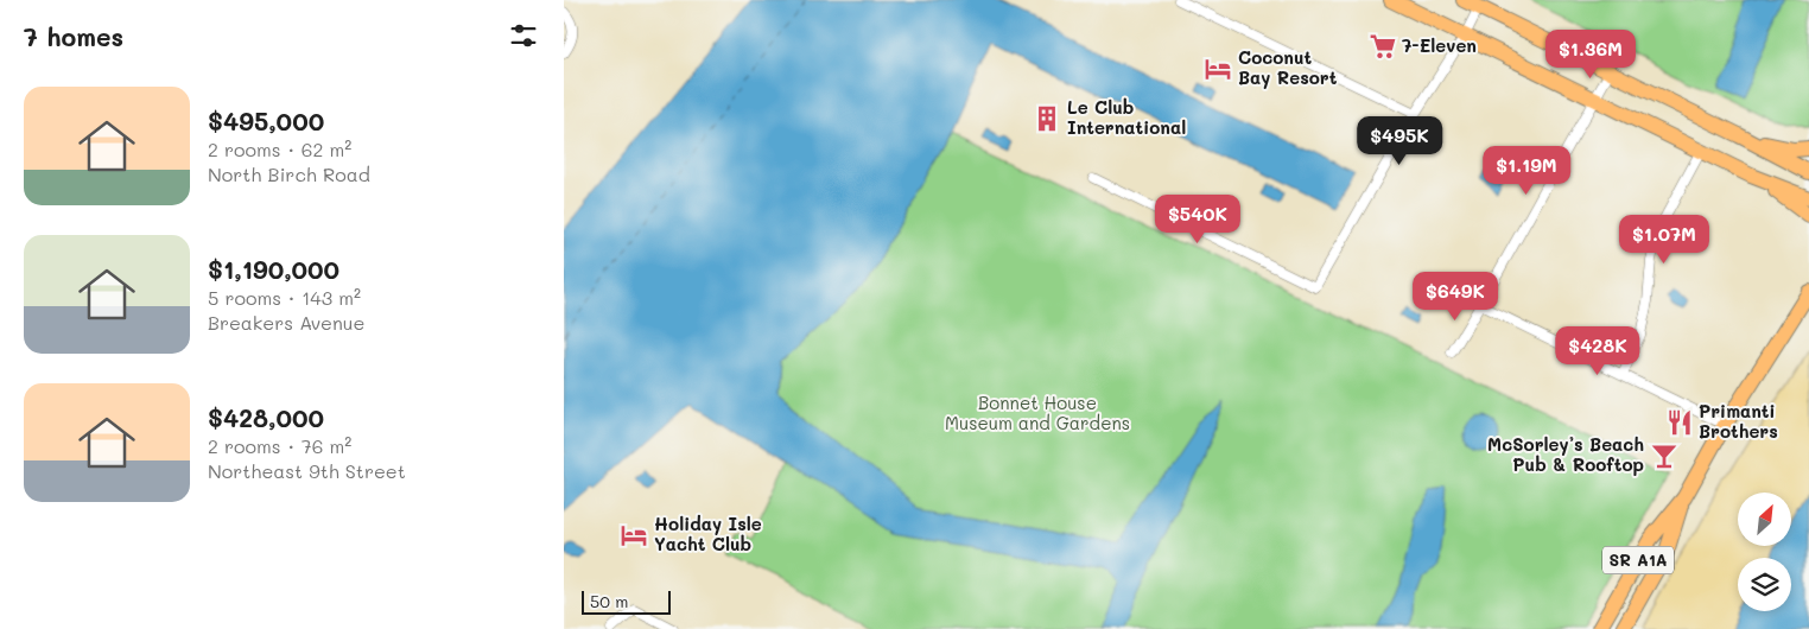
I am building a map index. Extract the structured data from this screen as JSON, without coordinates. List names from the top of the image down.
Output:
{
  "streets": {
    "main road": ["SR A1A"]
  },
  "parks": ["Bonnet House Museum and Gardens"],
  "places": {
    "supermarket": ["7-Eleven"],
    "hotel": ["Coconut Bay Resort", "Holiday Isle Yacht Club"],
    "building": ["Le Club International"],
    "restaurant": ["Primanti Brothers"],
    "bar": ["McSorley’s Beach Pub & Rooftop"]
  },
  "scale_bar": "50 m",
  "north": "top right",
  "page": {
    "heading": "7 homes",
    "price": [
      "$1.36M",
      "$495K",
      "$1.19M",
      "$540K",
      "$1.07M",
      "$649K",
      "$428K"
    ],
    "list": [
      {
        "name": "$495,000",
        "note": "2 rooms · 62 m² · North Birch Road"
      },
      {
        "name": "$1,190,000",
        "note": "5 rooms · 143 m² · Breakers Avenue"
      },
      {
        "name": "$428,000",
        "note": "2 rooms · 76 m² · Northeast 9th Street"
      }
    ],
    "scale": "50 m"
  }
}
